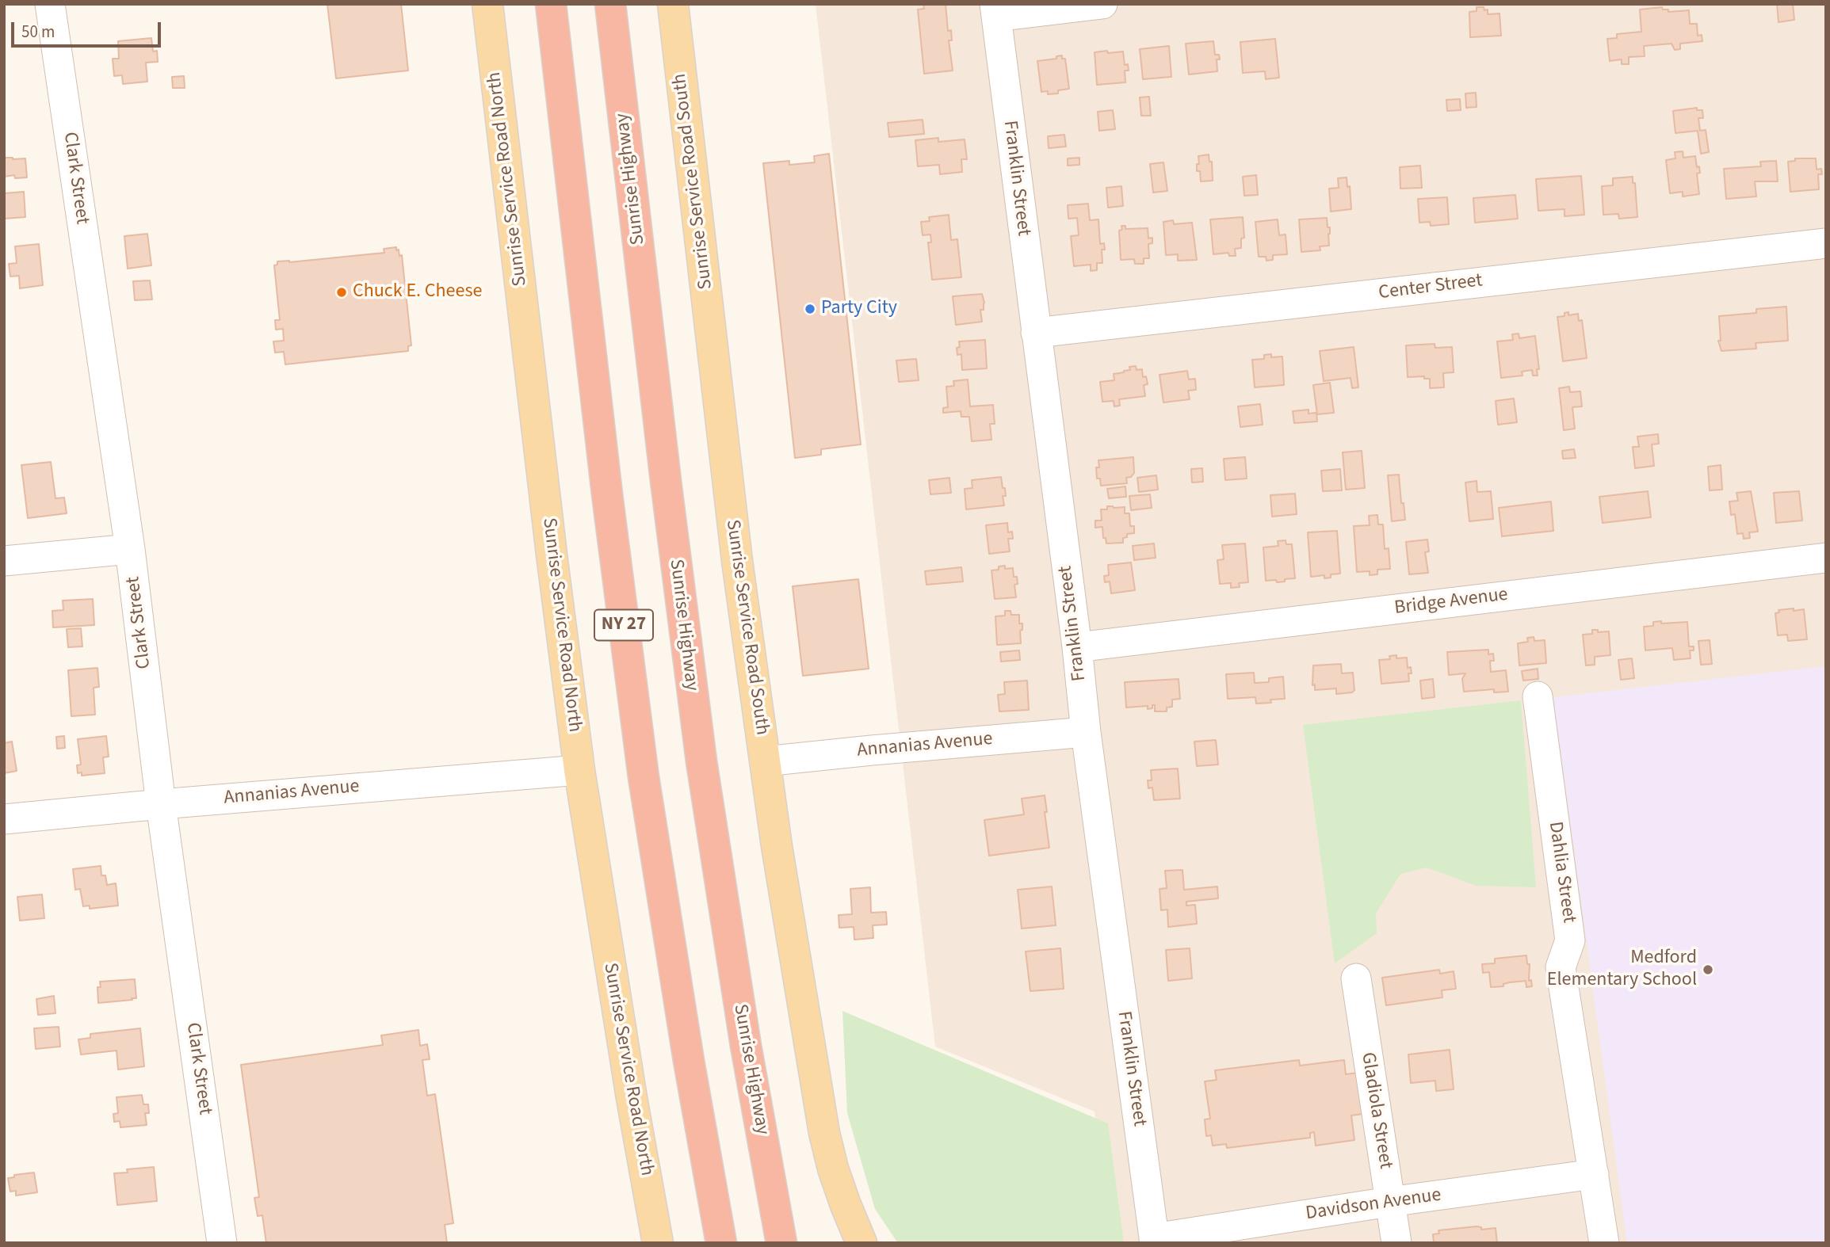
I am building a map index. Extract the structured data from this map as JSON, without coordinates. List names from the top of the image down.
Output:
{
  "streets": {
    "highway": ["Sunrise Highway", "NY 27"],
    "main road": ["Sunrise Service Road North", "Sunrise Service Road South"],
    "street": [
      "Clark Street",
      "Franklin Street",
      "Center Street",
      "Bridge Avenue",
      "Annanias Avenue",
      "Dahlia Street",
      "Gladiola Street",
      "Davidson Avenue"
    ]
  },
  "crossings": [
    ["Clark Street", "Annanias Avenue"],
    ["Franklin Street", "Center Street"],
    ["Franklin Street", "Bridge Avenue"],
    ["Franklin Street", "Annanias Avenue"],
    ["Franklin Street", "Davidson Avenue"],
    ["Sunrise Service Road North", "Annanias Avenue"],
    ["Sunrise Service Road South", "Annanias Avenue"],
    ["Dahlia Street", "Davidson Avenue"],
    ["Gladiola Street", "Davidson Avenue"]
  ],
  "places": ["Chuck E. Cheese", "Party City", "Medford Elementary School"],
  "scale_bar": "50 m"
}
